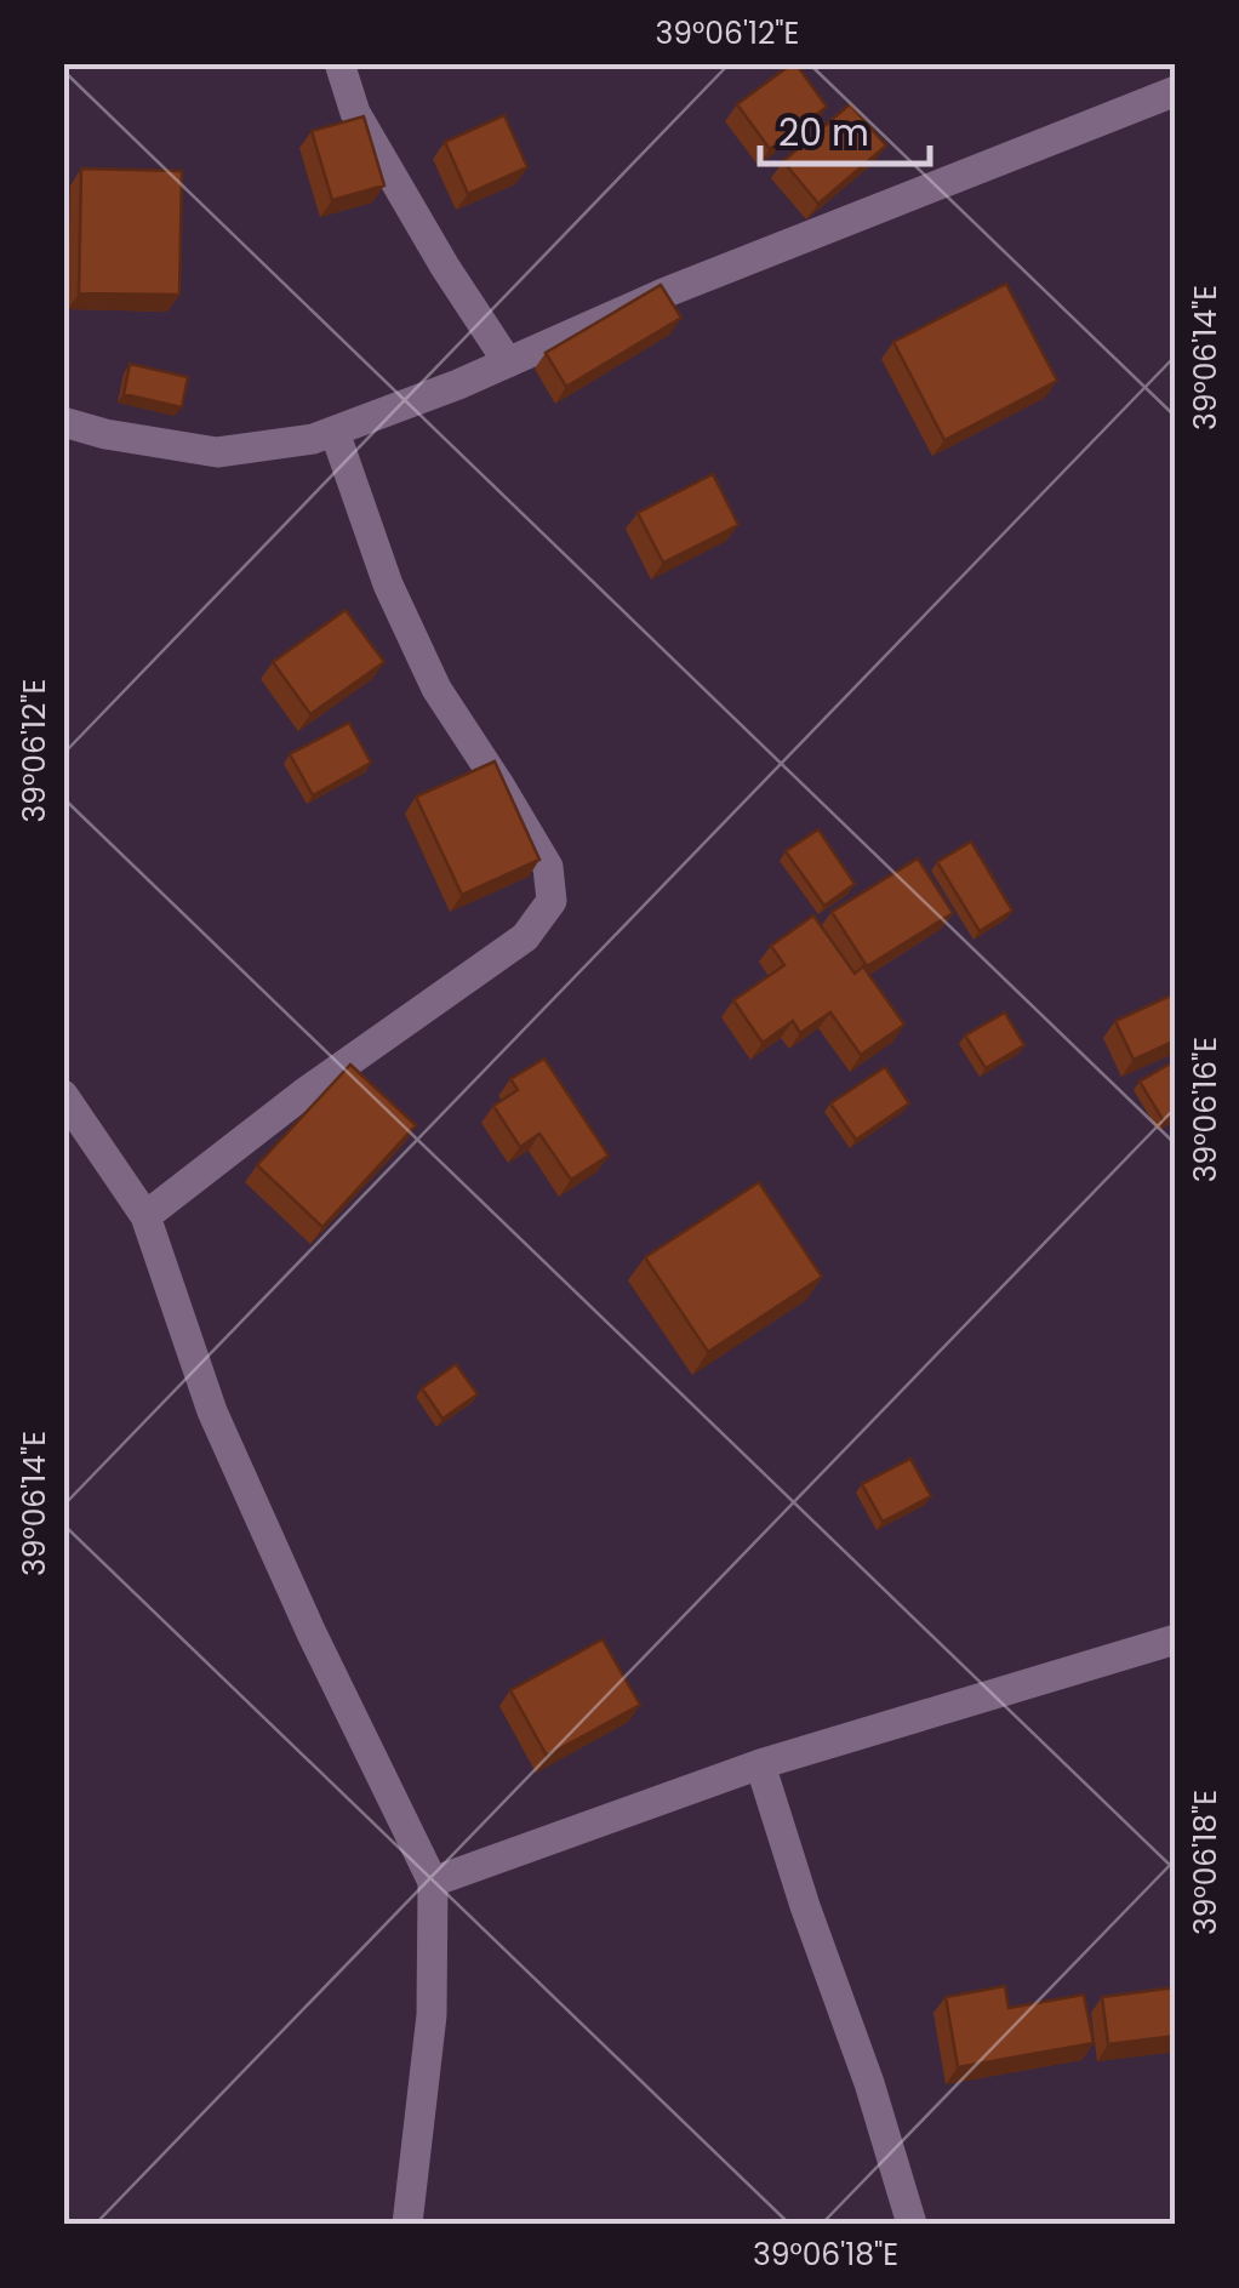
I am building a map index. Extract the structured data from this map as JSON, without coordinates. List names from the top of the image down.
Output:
{
  "scale_bar": "20 m",
  "coordinates": [
    "39°06'12\"E",
    "39°06'14\"E",
    "39°06'16\"E",
    "39°06'18\"E"
  ]
}
